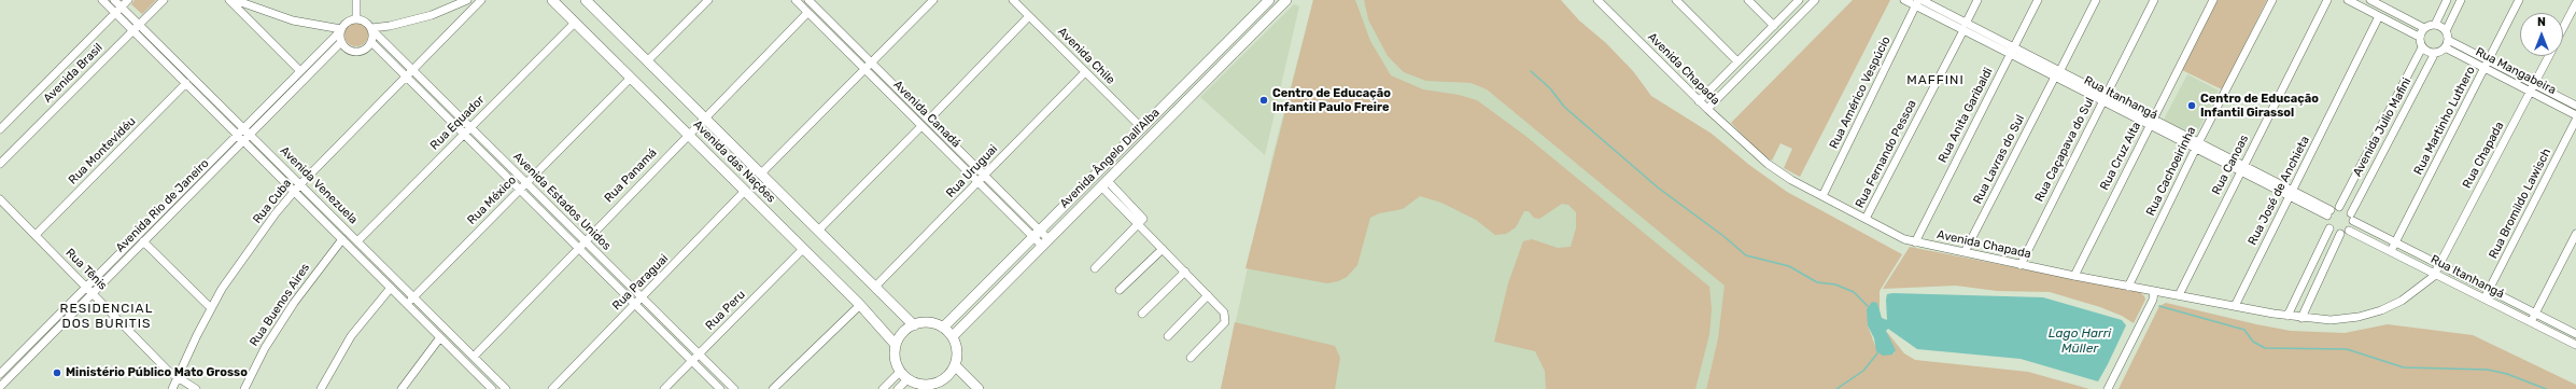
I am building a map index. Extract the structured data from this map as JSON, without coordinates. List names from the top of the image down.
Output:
{
  "streets": {
    "main road": ["Avenida Ângelo Dall'Alba", "Avenida das Nações"],
    "street": [
      "Avenida Chile",
      "Avenida Chapada",
      "Rua Mangabeira",
      "Avenida Brasil",
      "Rua Américo Vespúcio",
      "Rua Itanhangá",
      "Avenida Canadá",
      "Rua Anita Garibaldi",
      "Rua Martinho Luthero",
      "Rua Equador",
      "Avenida Julio Mafini",
      "Rua Caçapava do Sul",
      "Rua Montevidéu",
      "Rua Fernando Pessoa",
      "Rua Chapada",
      "Rua Cruz Alta",
      "Rua Lavras do Sul",
      "Rua Canoas",
      "Rua Uruguai",
      "Rua Cachoeirinha",
      "Rua Panamá",
      "Avenida Venezuela",
      "Rua José de Anchieta",
      "Rua México",
      "Rua Cuba",
      "Avenida Estados Unidos",
      "Rua Bromildo Lawisch",
      "Avenida Rio de Janeiro",
      "Rua Tênis",
      "Rua Paraguai",
      "Rua Buenos Aires",
      "Rua Peru"
    ]
  },
  "crossings": [
    ["Avenida Chile", "Avenida Ângelo Dall'Alba"],
    ["Avenida Chile", "Rua Uruguai"],
    ["Avenida Chapada", "Rua Américo Vespúcio"],
    ["Avenida Chapada", "Rua Itanhangá"],
    ["Avenida Chapada", "Rua Anita Garibaldi"],
    ["Avenida Chapada", "Rua Caçapava do Sul"],
    ["Avenida Chapada", "Rua Fernando Pessoa"],
    ["Avenida Chapada", "Rua Chapada"],
    ["Avenida Chapada", "Rua Cruz Alta"],
    ["Avenida Chapada", "Rua Lavras do Sul"],
    ["Avenida Chapada", "Rua Canoas"],
    ["Avenida Chapada", "Rua Cachoeirinha"],
    ["Avenida Chapada", "Rua José de Anchieta"],
    ["Rua Mangabeira", "Rua Martinho Luthero"],
    ["Rua Mangabeira", "Avenida Julio Mafini"],
    ["Rua Mangabeira", "Rua Chapada"],
    ["Avenida Brasil", "Avenida Venezuela"],
    ["Rua Américo Vespúcio", "Rua Itanhangá"],
    ["Rua Itanhangá", "Rua Anita Garibaldi"],
    ["Rua Itanhangá", "Rua Martinho Luthero"],
    ["Rua Itanhangá", "Avenida Julio Mafini"],
    ["Rua Itanhangá", "Rua Caçapava do Sul"],
    ["Rua Itanhangá", "Rua Fernando Pessoa"],
    ["Rua Itanhangá", "Rua Chapada"],
    ["Rua Itanhangá", "Rua Cruz Alta"],
    ["Rua Itanhangá", "Rua Lavras do Sul"],
    ["Rua Itanhangá", "Rua Canoas"],
    ["Rua Itanhangá", "Rua Cachoeirinha"],
    ["Rua Itanhangá", "Rua José de Anchieta"],
    ["Rua Itanhangá", "Rua Bromildo Lawisch"],
    ["Avenida Canadá", "Avenida Ângelo Dall'Alba"],
    ["Avenida Canadá", "Rua Uruguai"],
    ["Avenida Canadá", "Rua Panamá"],
    ["Rua Equador", "Avenida das Nações"],
    ["Rua Equador", "Avenida Venezuela"],
    ["Rua Equador", "Avenida Estados Unidos"],
    ["Rua Montevidéu", "Avenida Venezuela"],
    ["Rua Montevidéu", "Rua Tênis"],
    ["Avenida Ângelo Dall'Alba", "Avenida das Nações"],
    ["Avenida das Nações", "Rua Uruguai"],
    ["Avenida das Nações", "Rua Panamá"],
    ["Avenida das Nações", "Rua México"],
    ["Avenida das Nações", "Rua Paraguai"],
    ["Avenida das Nações", "Rua Peru"],
    ["Rua Panamá", "Avenida Venezuela"],
    ["Rua Panamá", "Avenida Estados Unidos"],
    ["Avenida Venezuela", "Rua México"],
    ["Avenida Venezuela", "Rua Cuba"],
    ["Avenida Venezuela", "Avenida Rio de Janeiro"],
    ["Avenida Venezuela", "Rua Buenos Aires"],
    ["Rua México", "Avenida Estados Unidos"],
    ["Rua Cuba", "Avenida Estados Unidos"],
    ["Rua Cuba", "Rua Tênis"],
    ["Avenida Estados Unidos", "Avenida Rio de Janeiro"],
    ["Avenida Estados Unidos", "Rua Paraguai"],
    ["Avenida Estados Unidos", "Rua Peru"],
    ["Avenida Rio de Janeiro", "Rua Tênis"]
  ],
  "districts": ["MAFFINI", "RESIDENCIAL DOS BURITIS"],
  "water": ["Lago Harri Müller"],
  "places": ["Centro de Educação Infantil Paulo Freire", "Centro de Educação Infantil Girassol", "Ministério Público Mato Grosso"],
  "north": "top"
}
